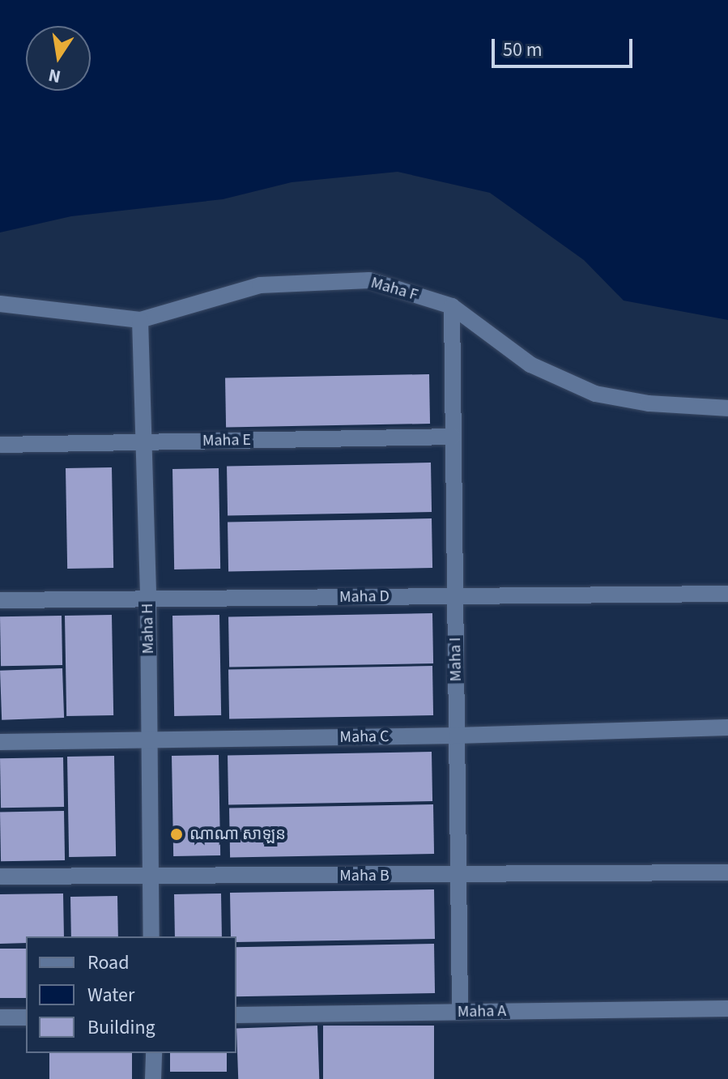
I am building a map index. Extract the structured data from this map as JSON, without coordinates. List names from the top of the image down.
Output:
{
  "streets": {
    "street": [
      "Maha F",
      "Maha E",
      "Maha D",
      "Maha H",
      "Maha I",
      "Maha C",
      "Maha B",
      "Maha A"
    ]
  },
  "crossings": [
    ["Maha F", "Maha H"],
    ["Maha F", "Maha I"],
    ["Maha E", "Maha H"],
    ["Maha E", "Maha I"],
    ["Maha D", "Maha H"],
    ["Maha D", "Maha I"],
    ["Maha H", "Maha C"],
    ["Maha H", "Maha B"],
    ["Maha I", "Maha C"],
    ["Maha I", "Maha B"],
    ["Maha I", "Maha A"]
  ],
  "places": ["ណាណា សាឡន"],
  "legend": ["Road", "Water", "Building"],
  "scale_bar": "50 m",
  "north": "bottom"
}
